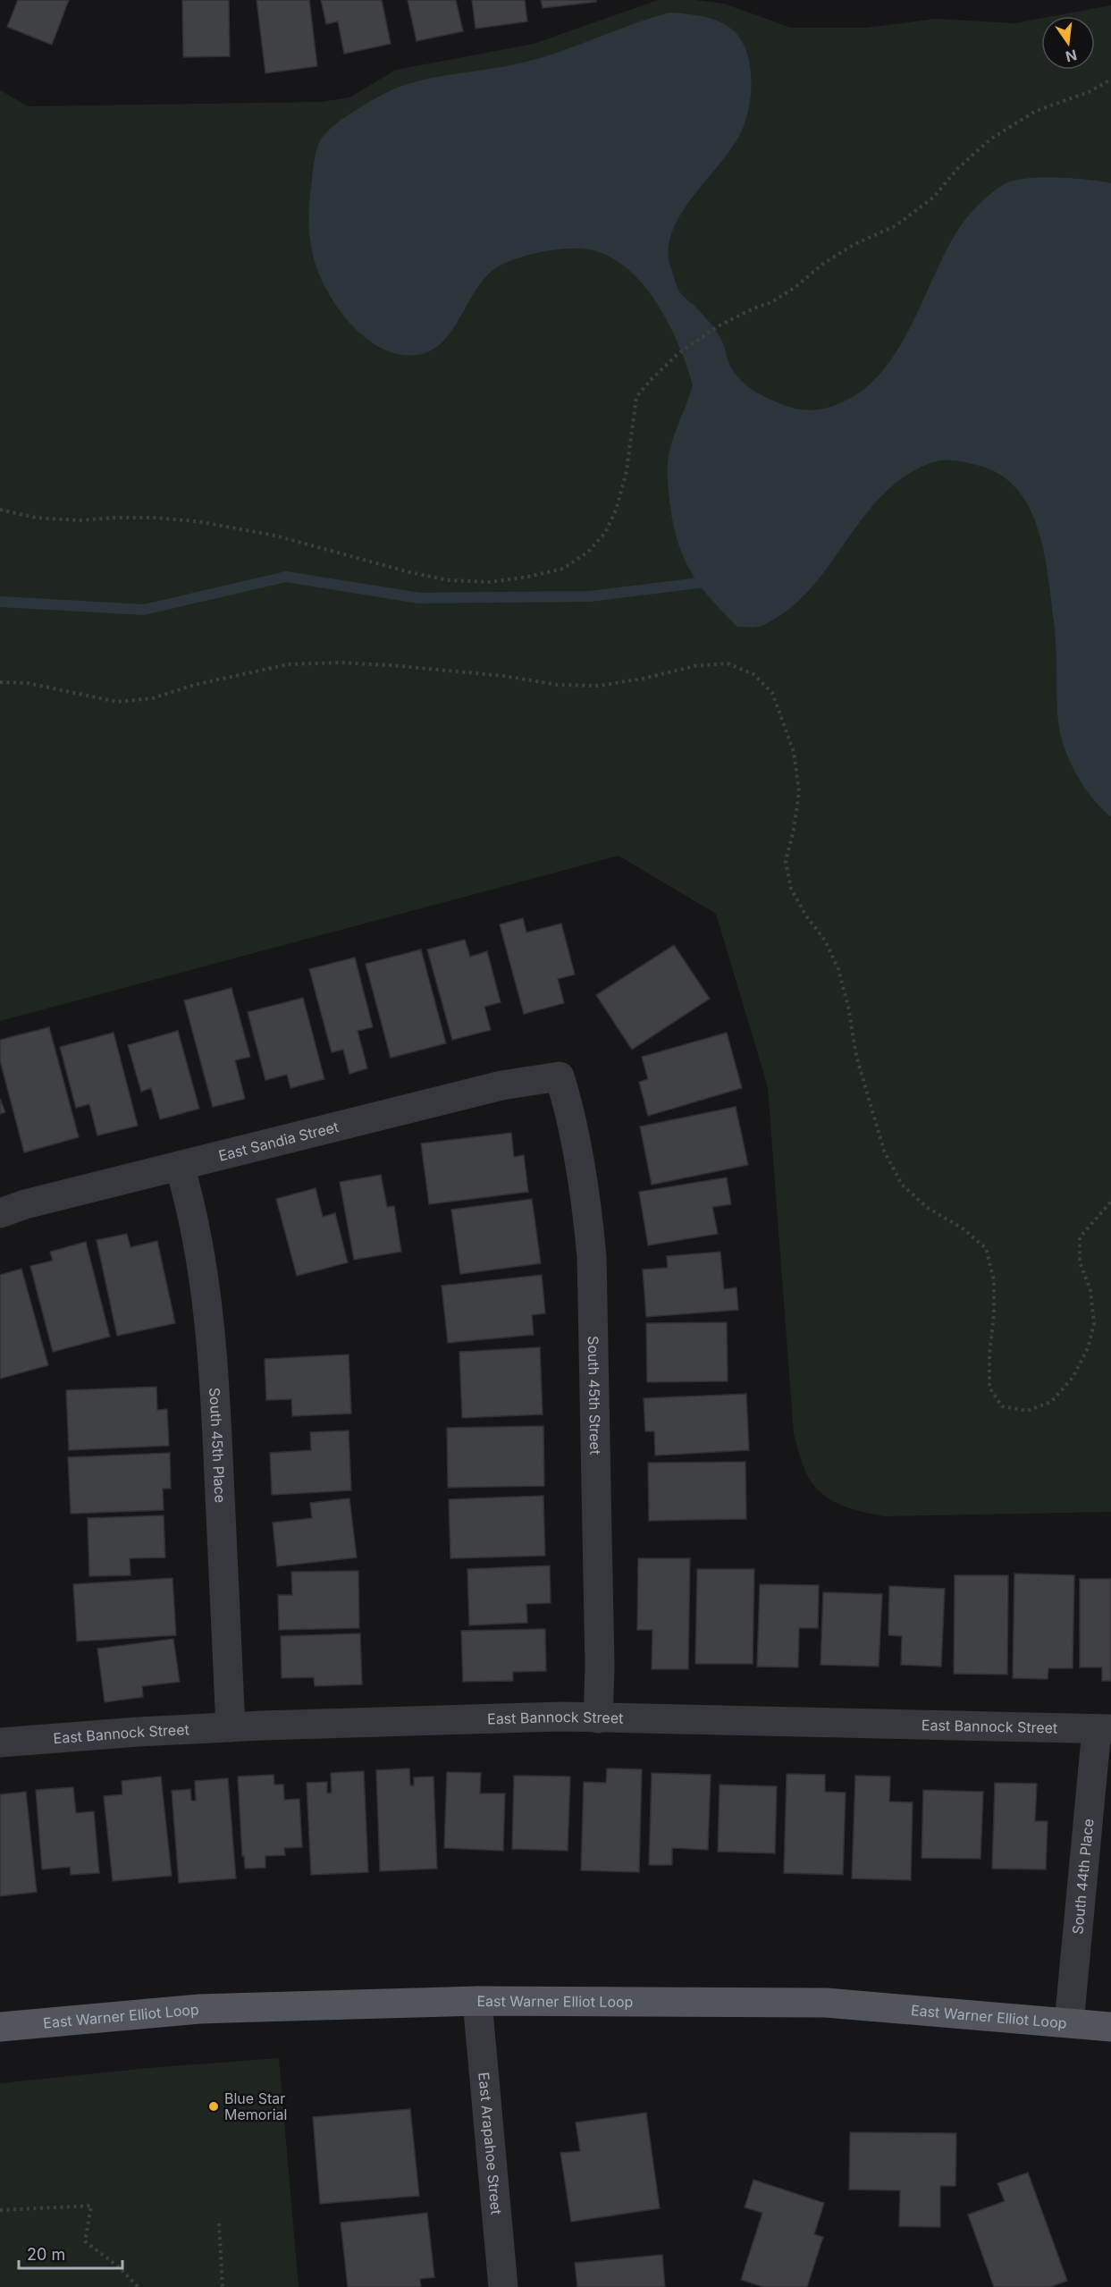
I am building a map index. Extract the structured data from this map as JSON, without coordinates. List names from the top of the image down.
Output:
{
  "streets": {
    "main road": ["East Warner Elliot Loop"],
    "street": [
      "East Sandia Street",
      "South 45th Street",
      "South 45th Place",
      "East Bannock Street",
      "South 44th Place",
      "East Arapahoe Street"
    ]
  },
  "crossings": [
    ["East Sandia Street", "South 45th Street"],
    ["East Sandia Street", "South 45th Place"],
    ["South 45th Street", "East Bannock Street"],
    ["South 45th Place", "East Bannock Street"],
    ["East Bannock Street", "South 44th Place"],
    ["South 44th Place", "East Warner Elliot Loop"],
    ["East Warner Elliot Loop", "East Arapahoe Street"]
  ],
  "places": ["Blue Star Memorial"],
  "scale_bar": "20 m",
  "north": "bottom"
}
